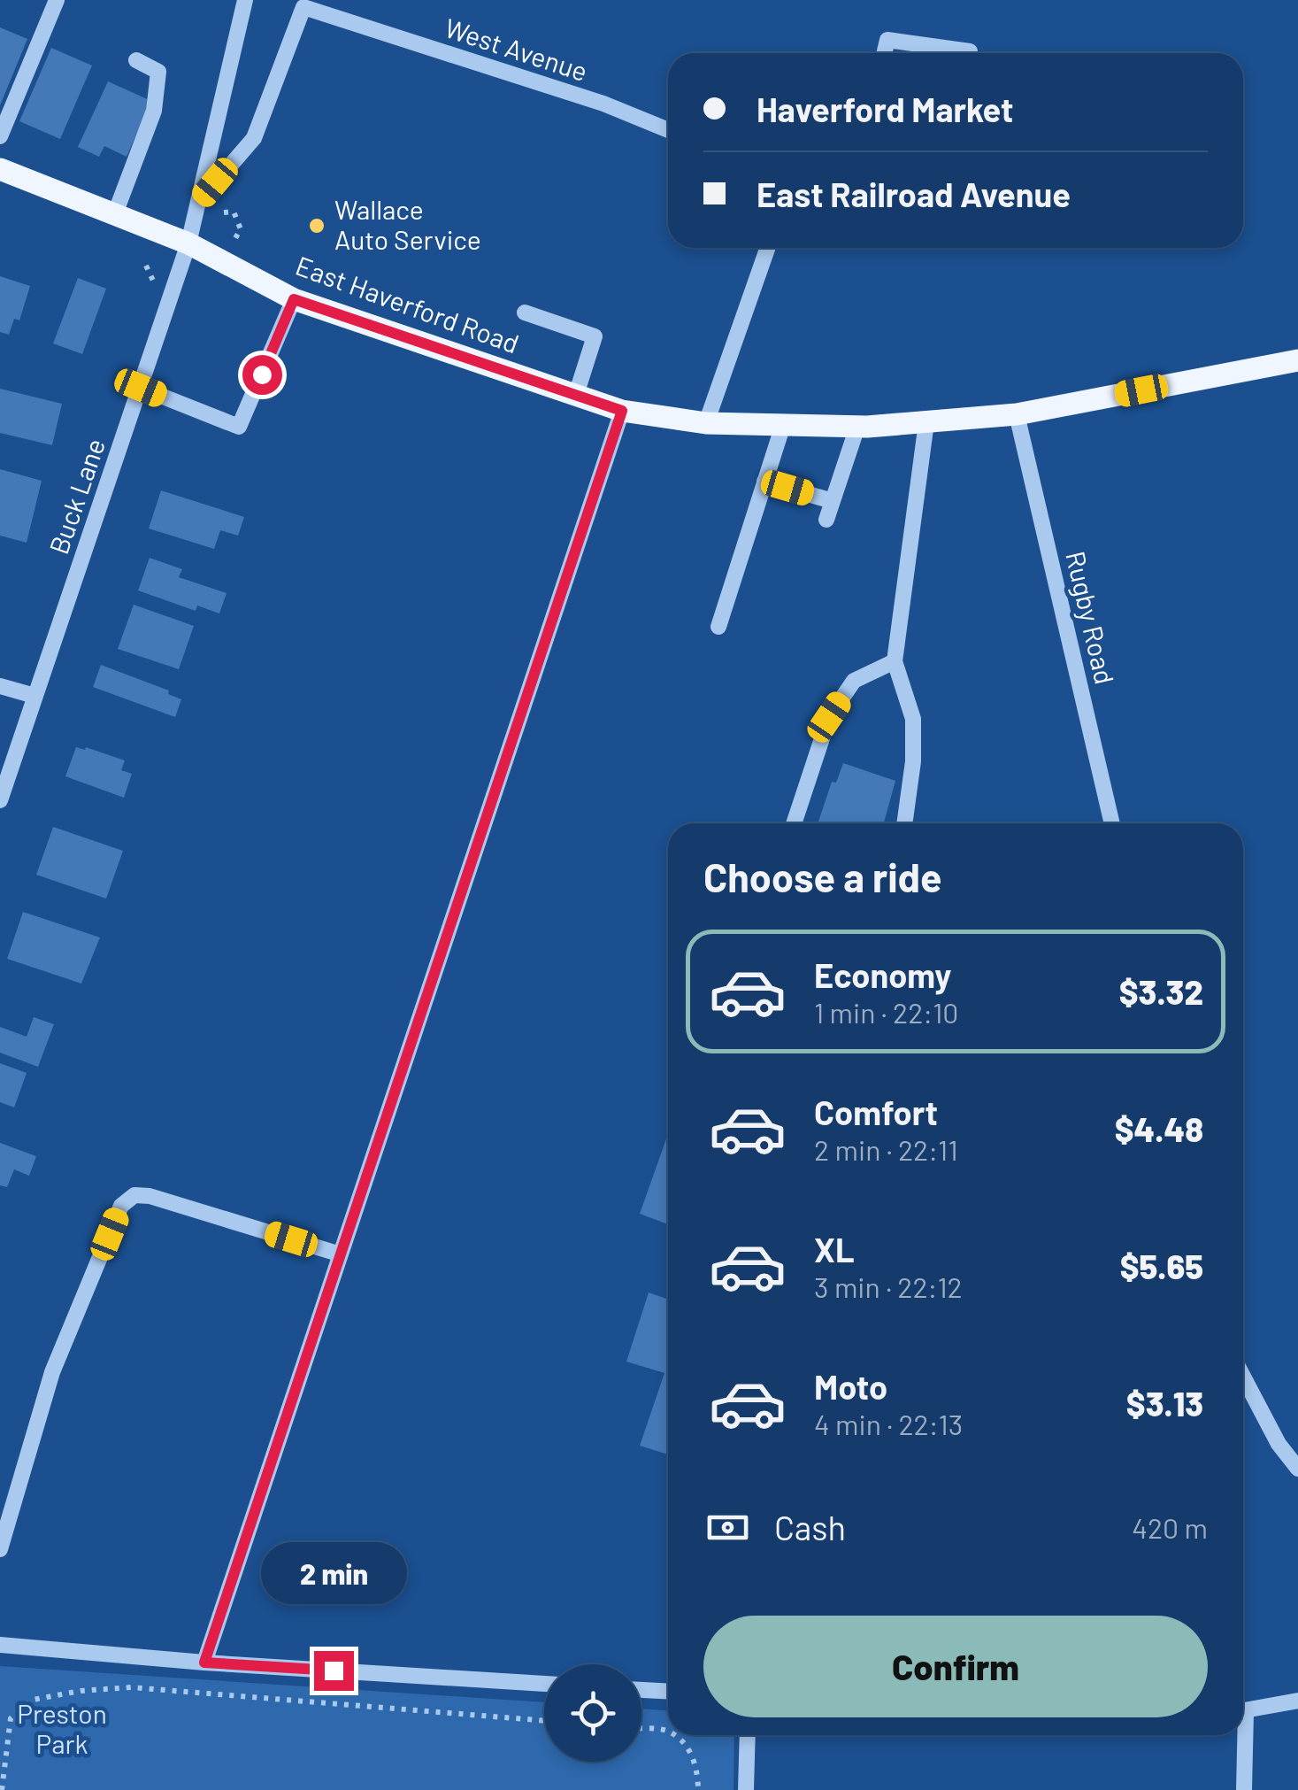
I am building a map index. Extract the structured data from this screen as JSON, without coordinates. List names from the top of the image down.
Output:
{
  "streets": {
    "main road": ["East Haverford Road"],
    "street": ["West Avenue", "Buck Lane", "Rugby Road"]
  },
  "crossings": [
    ["West Avenue", "Buck Lane"],
    ["East Haverford Road", "Buck Lane"],
    ["East Haverford Road", "Rugby Road"]
  ],
  "parks": ["Preston Park"],
  "places": ["Wallace Auto Service"],
  "page": {
    "banner": ["Haverford Market", "East Railroad Avenue"],
    "heading": "Choose a ride",
    "list": [
      {
        "name": "Economy",
        "note": "1 min · 22:10",
        "value": "$3.32"
      },
      {
        "name": "Comfort",
        "note": "2 min · 22:11",
        "value": "$4.48"
      },
      {
        "name": "XL",
        "note": "3 min · 22:12",
        "value": "$5.65"
      },
      {
        "name": "Moto",
        "note": "4 min · 22:13",
        "value": "$3.13"
      }
    ],
    "pay": ["Cash", "420 m"],
    "bubble": "2 min",
    "buttons": "Confirm"
  }
}
